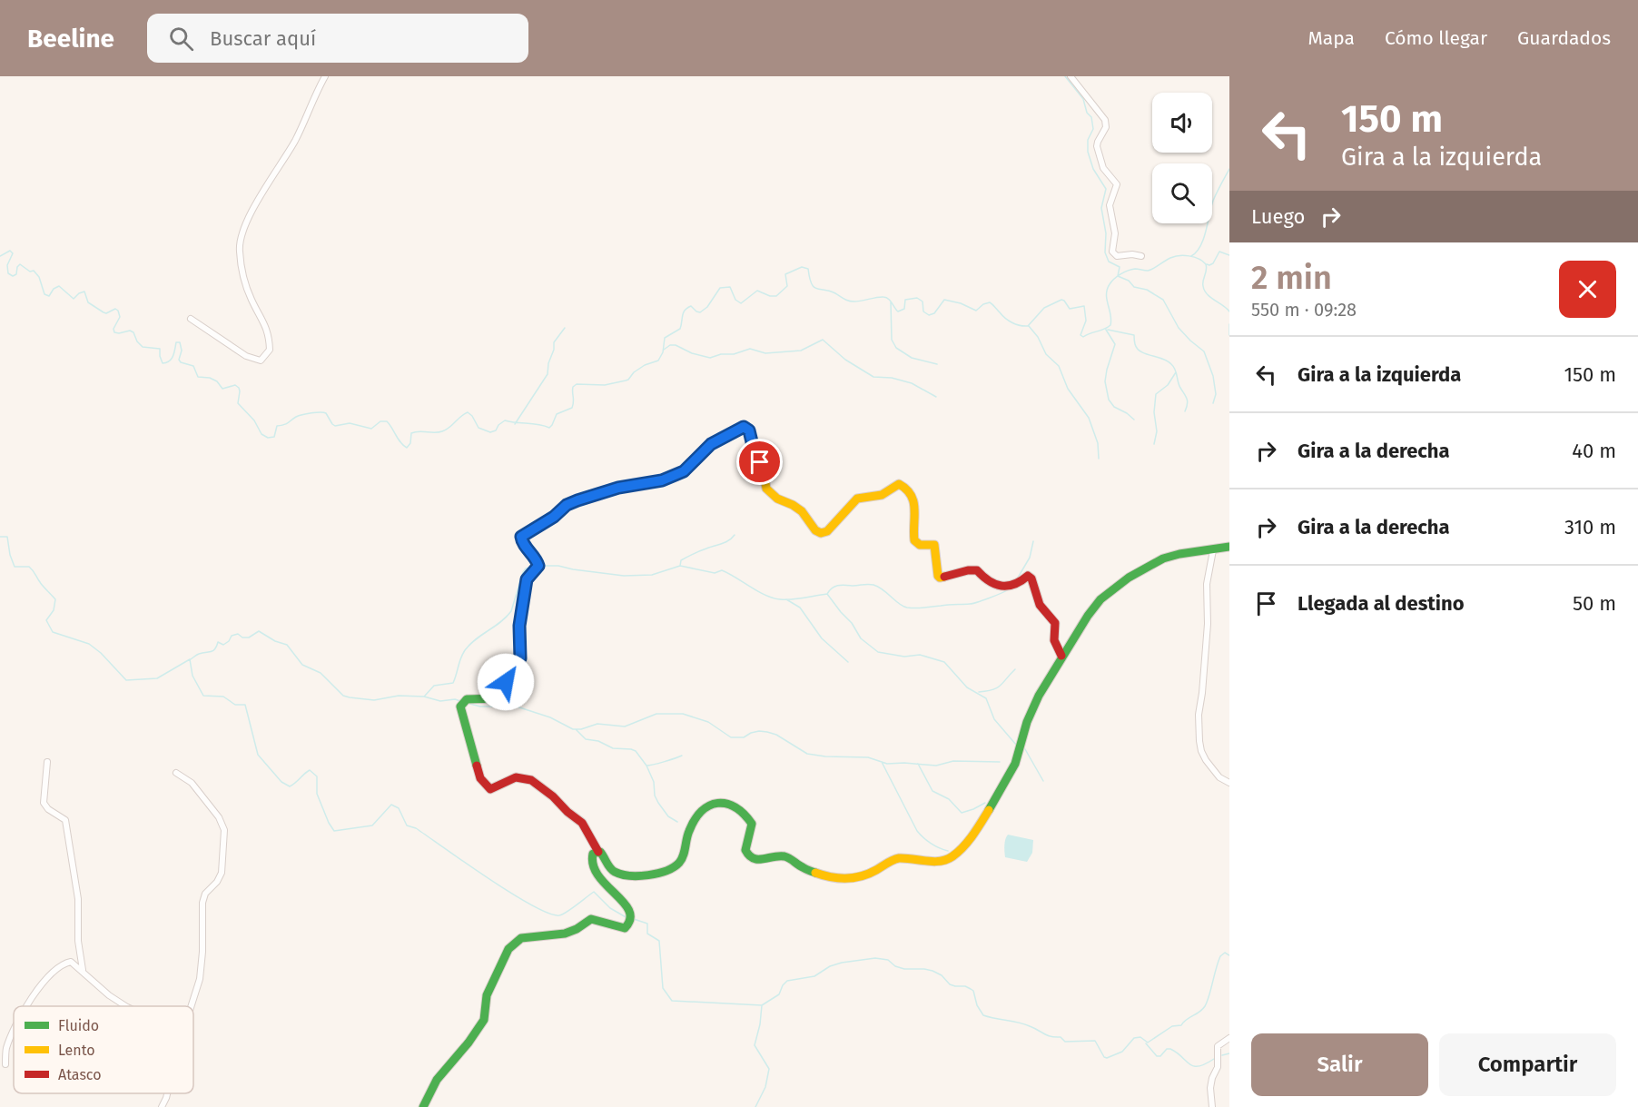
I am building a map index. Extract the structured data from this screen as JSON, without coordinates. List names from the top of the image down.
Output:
{
  "legend": ["Fluido", "Lento", "Atasco"],
  "page": {
    "header": "Beeline",
    "search": "Buscar aquí",
    "nav": ["Mapa", "Cómo llegar", "Guardados"],
    "turn": ["150 m", "Gira a la izquierda"],
    "then": "Luego",
    "heading": ["2 min", "550 m · 09:28"],
    "list": [
      {
        "name": "Gira a la izquierda",
        "value": "150 m"
      },
      {
        "name": "Gira a la derecha",
        "value": "40 m"
      },
      {
        "name": "Gira a la derecha",
        "value": "310 m"
      },
      {
        "name": "Llegada al destino",
        "value": "50 m"
      }
    ],
    "buttons": ["Salir", "Compartir"]
  }
}
